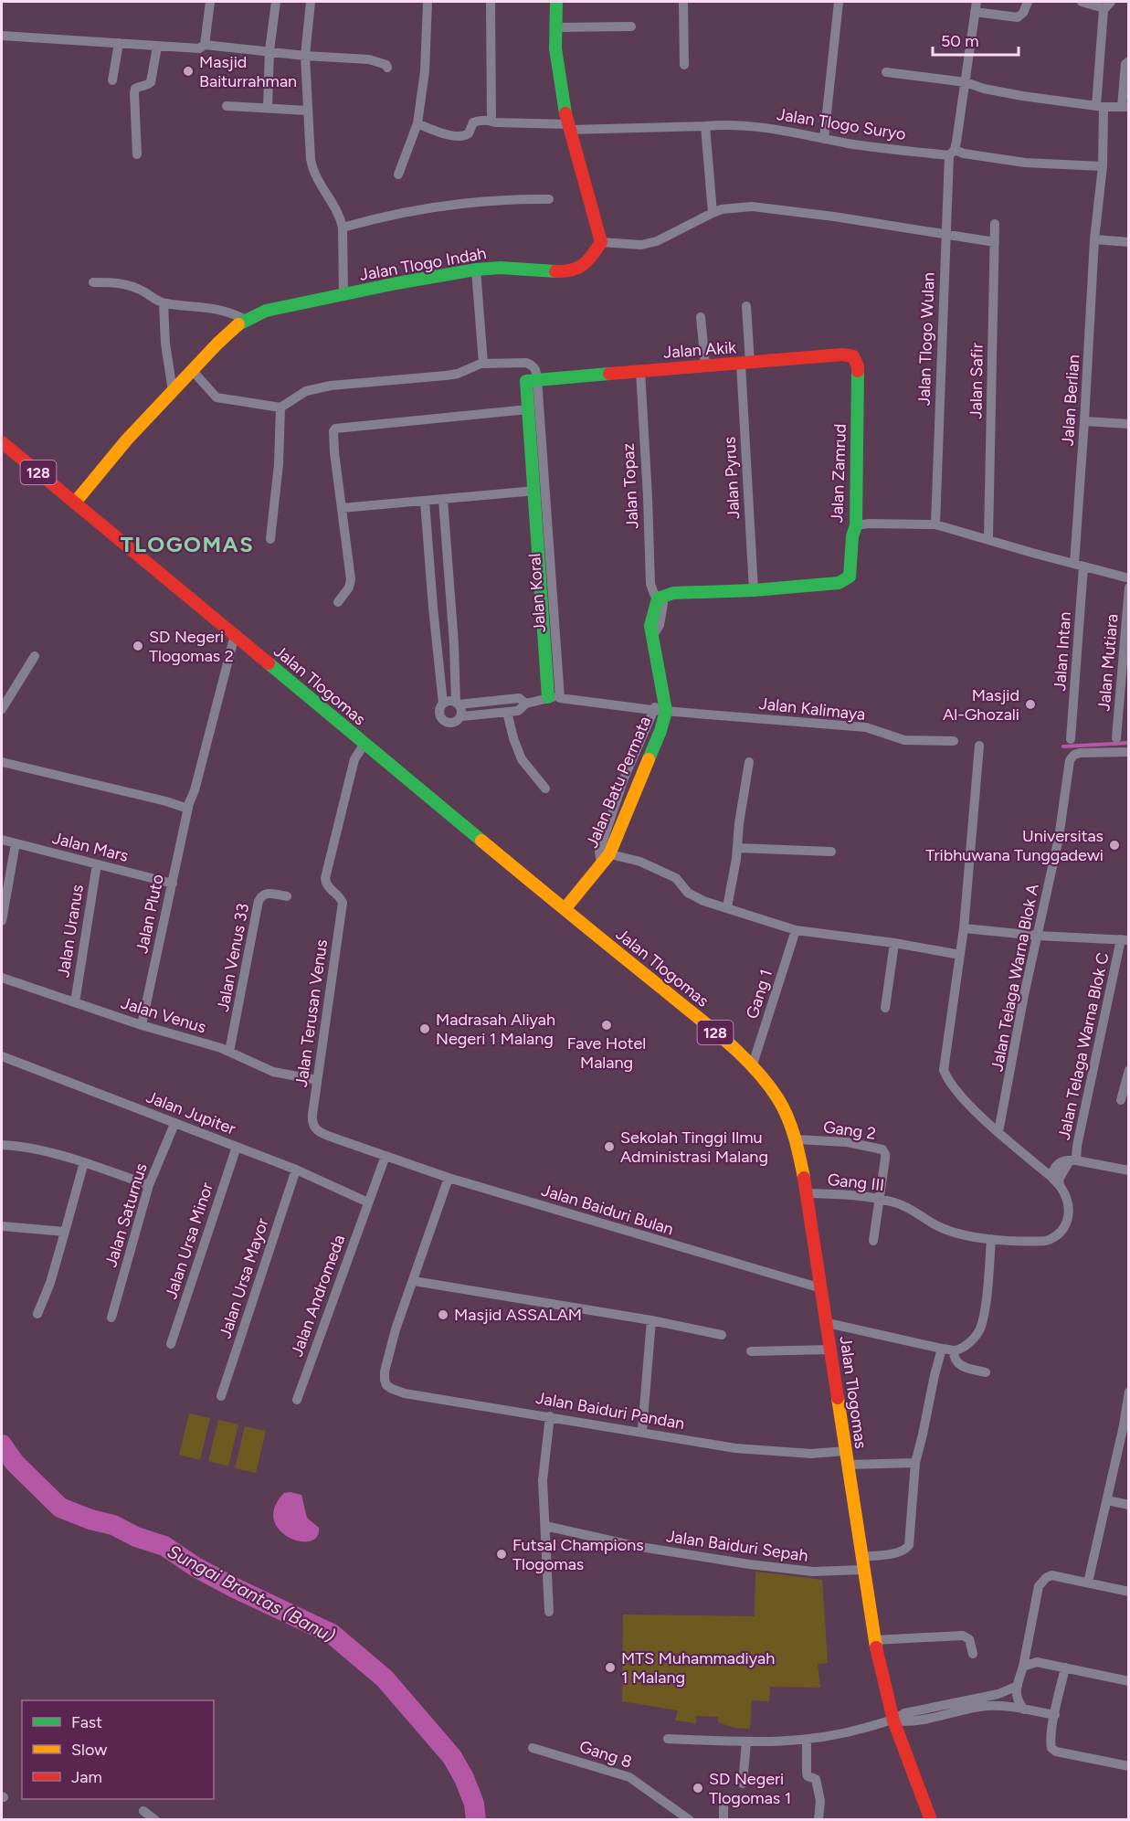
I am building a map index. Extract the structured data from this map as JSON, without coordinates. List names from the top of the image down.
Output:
{
  "streets": {
    "street": [
      "Jalan Tlogo Suryo",
      "Jalan Tlogo Indah",
      "Jalan Tlogo Wulan",
      "Jalan Akik",
      "Jalan Safir",
      "Jalan Berlian",
      "128",
      "Jalan Zamrud",
      "Jalan Pyrus",
      "Jalan Topaz",
      "Jalan Koral",
      "Jalan Intan",
      "Jalan Mutiara",
      "Jalan Tlogomas",
      "Jalan Kalimaya",
      "Jalan Batu Permata",
      "Jalan Mars",
      "Jalan Pluto",
      "Jalan Uranus",
      "Jalan Venus 33",
      "Jalan Telaga Warna Blok A",
      "Gang 1",
      "Jalan Terusan Venus",
      "Jalan Venus",
      "Jalan Telaga Warna Blok C",
      "Jalan Jupiter",
      "Gang 2",
      "Gang III",
      "Jalan Baiduri Bulan",
      "Jalan Saturnus",
      "Jalan Ursa Minor",
      "Jalan Ursa Mayor",
      "Jalan Andromeda",
      "Jalan Baiduri Pandan",
      "Jalan Baiduri Sepah",
      "Gang 8"
    ]
  },
  "crossings": [
    ["Jalan Tlogo Suryo", "Jalan Tlogo Wulan"],
    ["Jalan Tlogo Suryo", "Jalan Berlian"],
    ["Jalan Tlogo Indah", "128"],
    ["Jalan Tlogo Indah", "Jalan Tlogomas"],
    ["Jalan Akik", "Jalan Zamrud"],
    ["Jalan Akik", "Jalan Pyrus"],
    ["Jalan Akik", "Jalan Topaz"],
    ["Jalan Akik", "Jalan Koral"],
    ["Jalan Berlian", "Jalan Intan"],
    ["128", "Jalan Tlogomas"],
    ["Jalan Zamrud", "Jalan Pyrus"],
    ["Jalan Tlogomas", "Jalan Batu Permata"],
    ["Jalan Tlogomas", "Jalan Pluto"],
    ["Jalan Tlogomas", "Gang 1"],
    ["Jalan Tlogomas", "Jalan Terusan Venus"],
    ["Jalan Tlogomas", "Gang 2"],
    ["Jalan Tlogomas", "Gang III"],
    ["Jalan Tlogomas", "Jalan Baiduri Bulan"],
    ["Jalan Tlogomas", "Jalan Baiduri Pandan"],
    ["Jalan Tlogomas", "Jalan Baiduri Sepah"],
    ["Jalan Kalimaya", "Jalan Batu Permata"],
    ["Jalan Mars", "Jalan Pluto"],
    ["Jalan Mars", "Jalan Uranus"],
    ["Jalan Pluto", "Jalan Venus"],
    ["Jalan Uranus", "Jalan Venus"],
    ["Jalan Venus 33", "Jalan Venus"],
    ["Jalan Terusan Venus", "Jalan Venus"],
    ["Jalan Terusan Venus", "Jalan Baiduri Bulan"],
    ["Jalan Telaga Warna Blok C", "Gang III"],
    ["Jalan Jupiter", "Jalan Saturnus"],
    ["Jalan Jupiter", "Jalan Ursa Minor"],
    ["Jalan Jupiter", "Jalan Ursa Mayor"],
    ["Jalan Jupiter", "Jalan Andromeda"],
    ["Gang 2", "Gang III"]
  ],
  "districts": ["TLOGOMAS"],
  "water": ["Sungai Brantas (Banu)"],
  "places": [
    "Masjid Baiturrahman",
    "SD Negeri Tlogomas 2",
    "Masjid Al-Ghozali",
    "Universitas Tribhuwana Tunggadewi",
    "Fave Hotel Malang",
    "Madrasah Aliyah Negeri 1 Malang",
    "Sekolah Tinggi Ilmu Administrasi Malang",
    "Masjid ASSALAM",
    "Futsal Champions Tlogomas",
    "MTS Muhammadiyah 1 Malang",
    "SD Negeri Tlogomas 1"
  ],
  "legend": ["Fast", "Slow", "Jam"],
  "scale_bar": "50 m"
}
